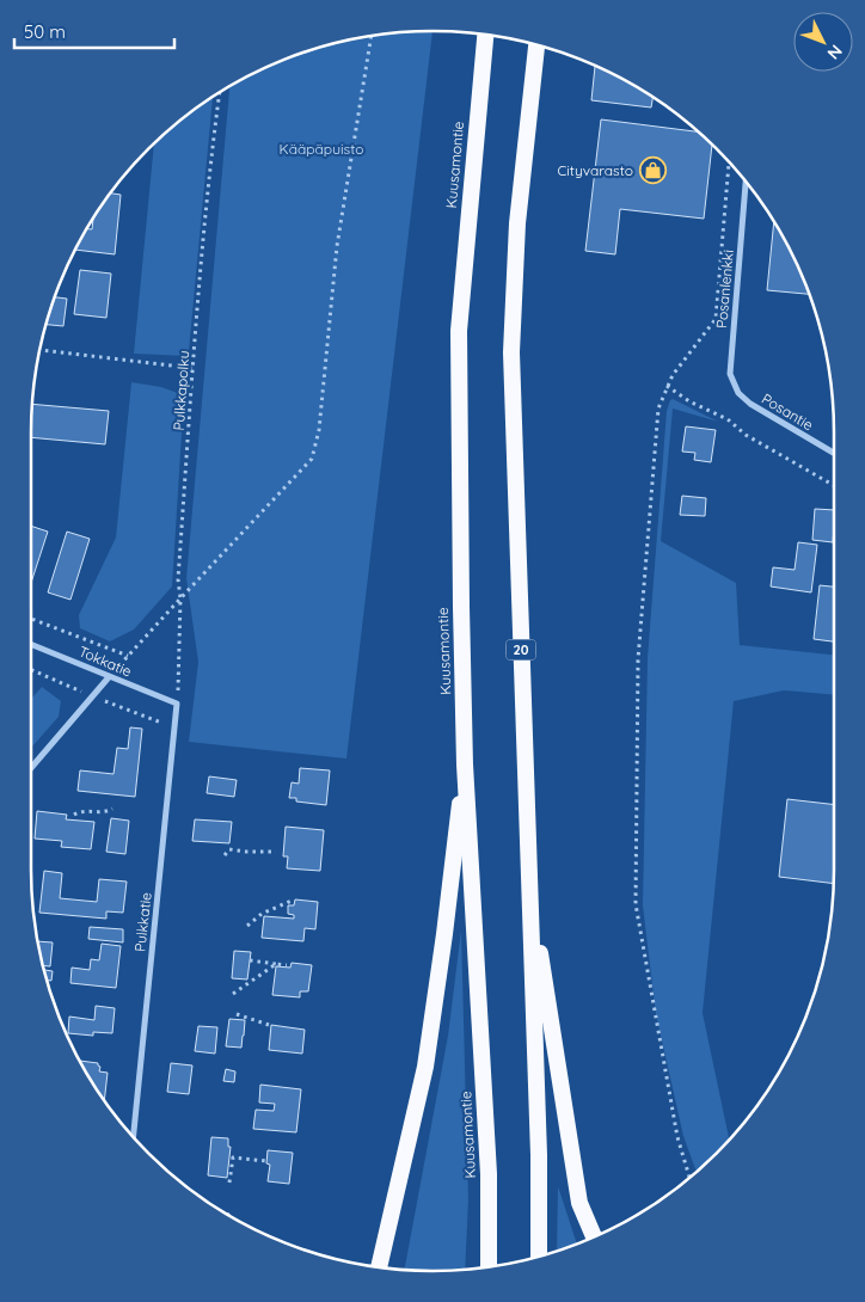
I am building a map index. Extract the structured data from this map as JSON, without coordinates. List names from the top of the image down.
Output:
{
  "streets": {
    "highway": ["Kuusamontie", "20"],
    "street": [
      "Posanlenkki",
      "Posantie",
      "Tokkatie",
      "Pulkkatie"
    ],
    "path": ["Pulkkapolku"]
  },
  "crossings": [
    ["Posanlenkki", "Posantie"],
    ["Pulkkapolku", "Tokkatie"],
    ["Pulkkapolku", "Pulkkatie"],
    ["Tokkatie", "Pulkkatie"]
  ],
  "parks": ["Kääpäpuisto"],
  "places": {
    "shop": ["Cityvarasto"]
  },
  "scale_bar": "50 m",
  "north": "bottom right"
}
